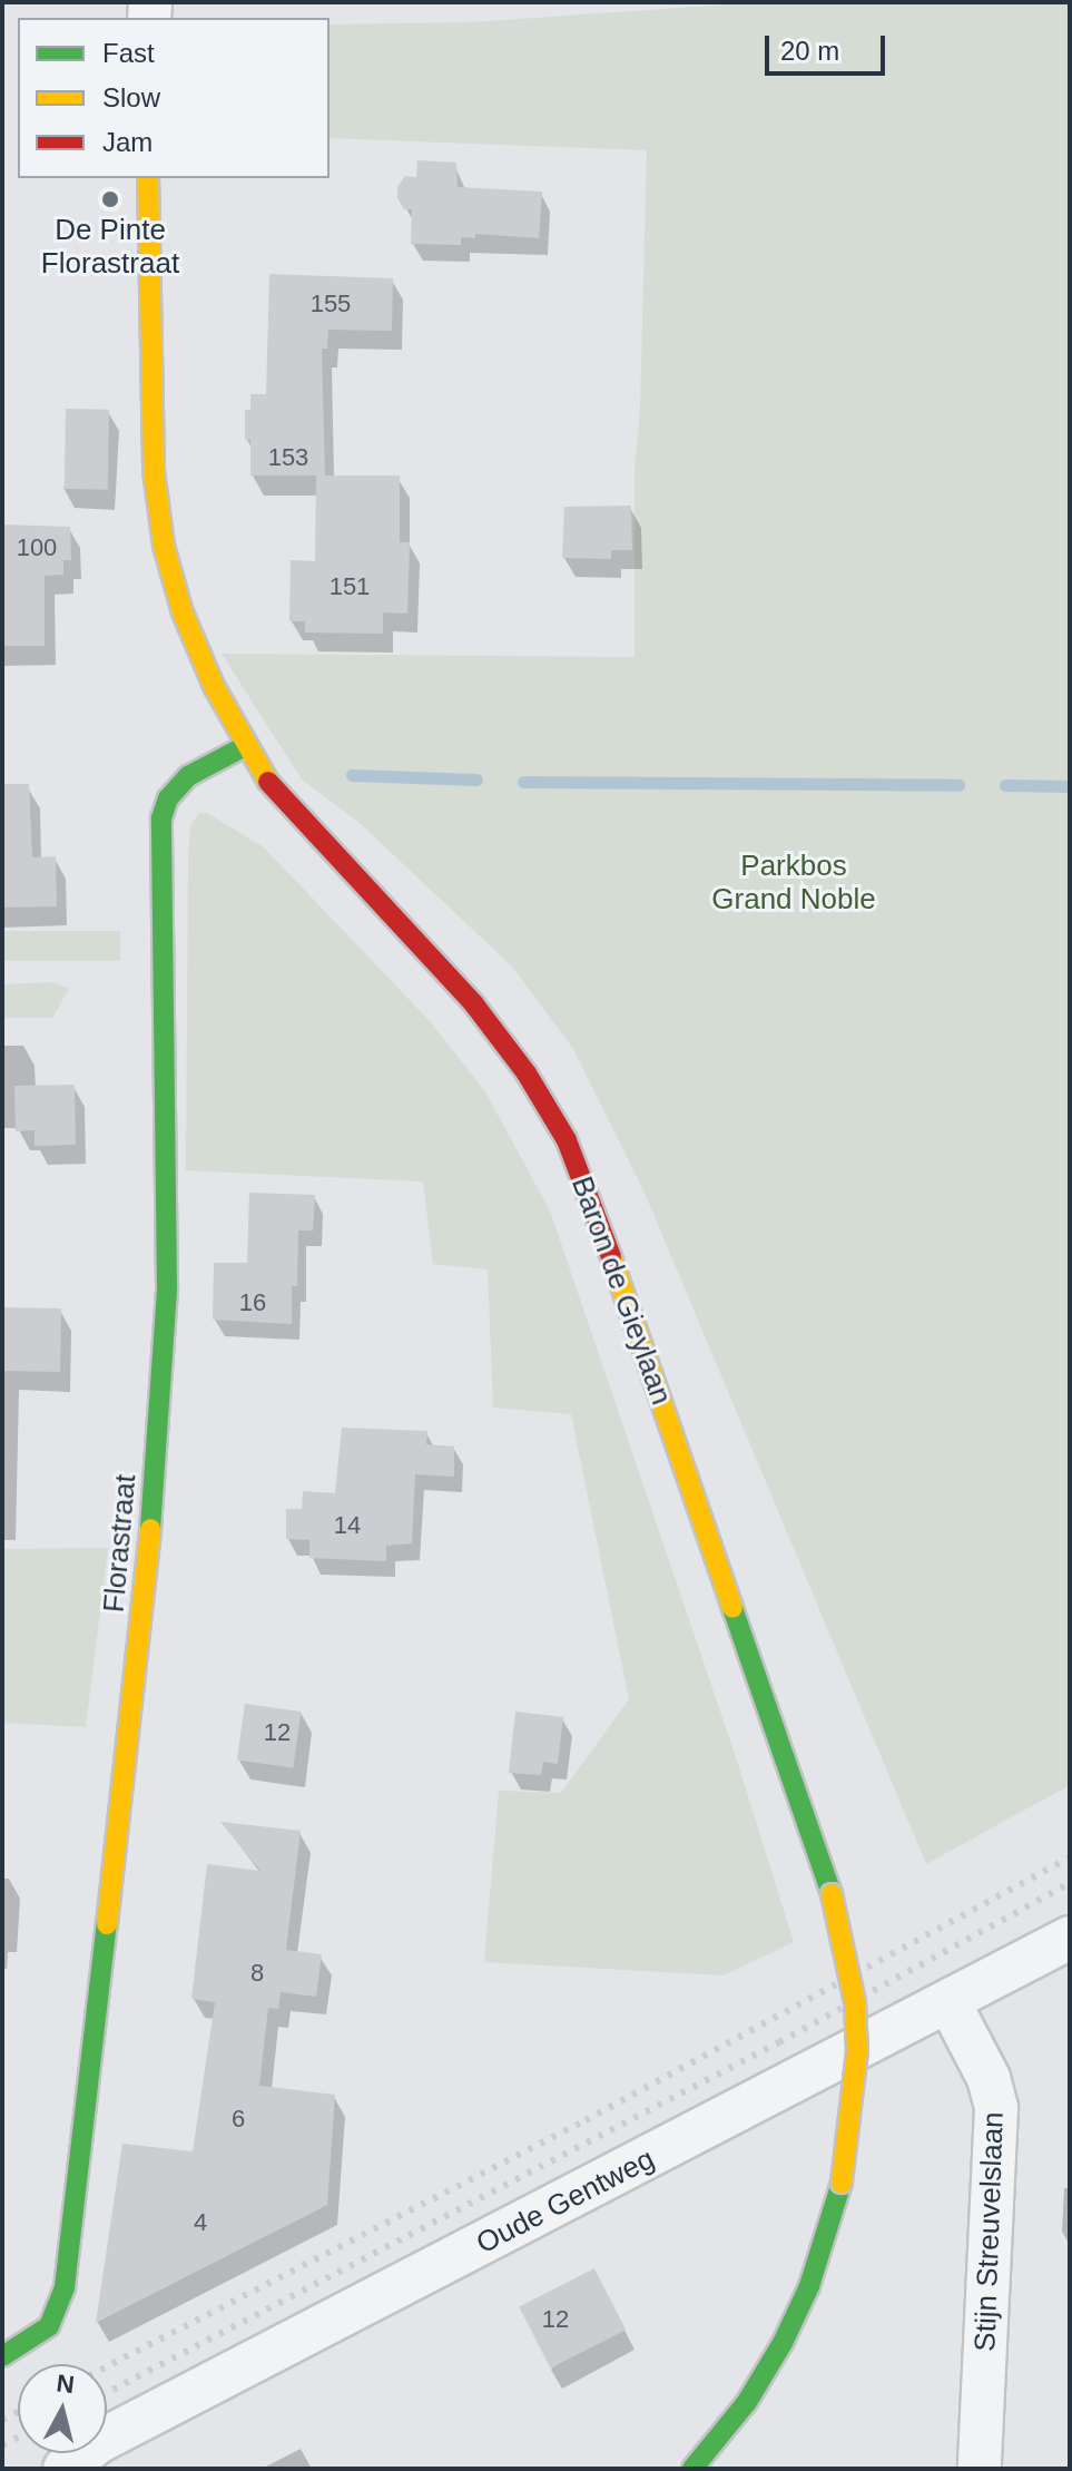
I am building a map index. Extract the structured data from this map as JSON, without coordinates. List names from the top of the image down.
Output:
{
  "streets": {
    "street": [
      "Baron de Gieylaan",
      "Florastraat",
      "Oude Gentweg",
      "Stijn Streuvelslaan"
    ]
  },
  "crossings": [
    ["Baron de Gieylaan", "Florastraat"],
    ["Oude Gentweg", "Stijn Streuvelslaan"]
  ],
  "parks": ["Parkbos Grand Noble"],
  "places": ["De Pinte Florastraat"],
  "house_numbers": [
    "155",
    "153",
    "100",
    "151",
    "16",
    "14",
    "12",
    "8",
    "6",
    "4",
    "12"
  ],
  "legend": ["Fast", "Slow", "Jam"],
  "scale_bar": "20 m",
  "north": "top"
}
